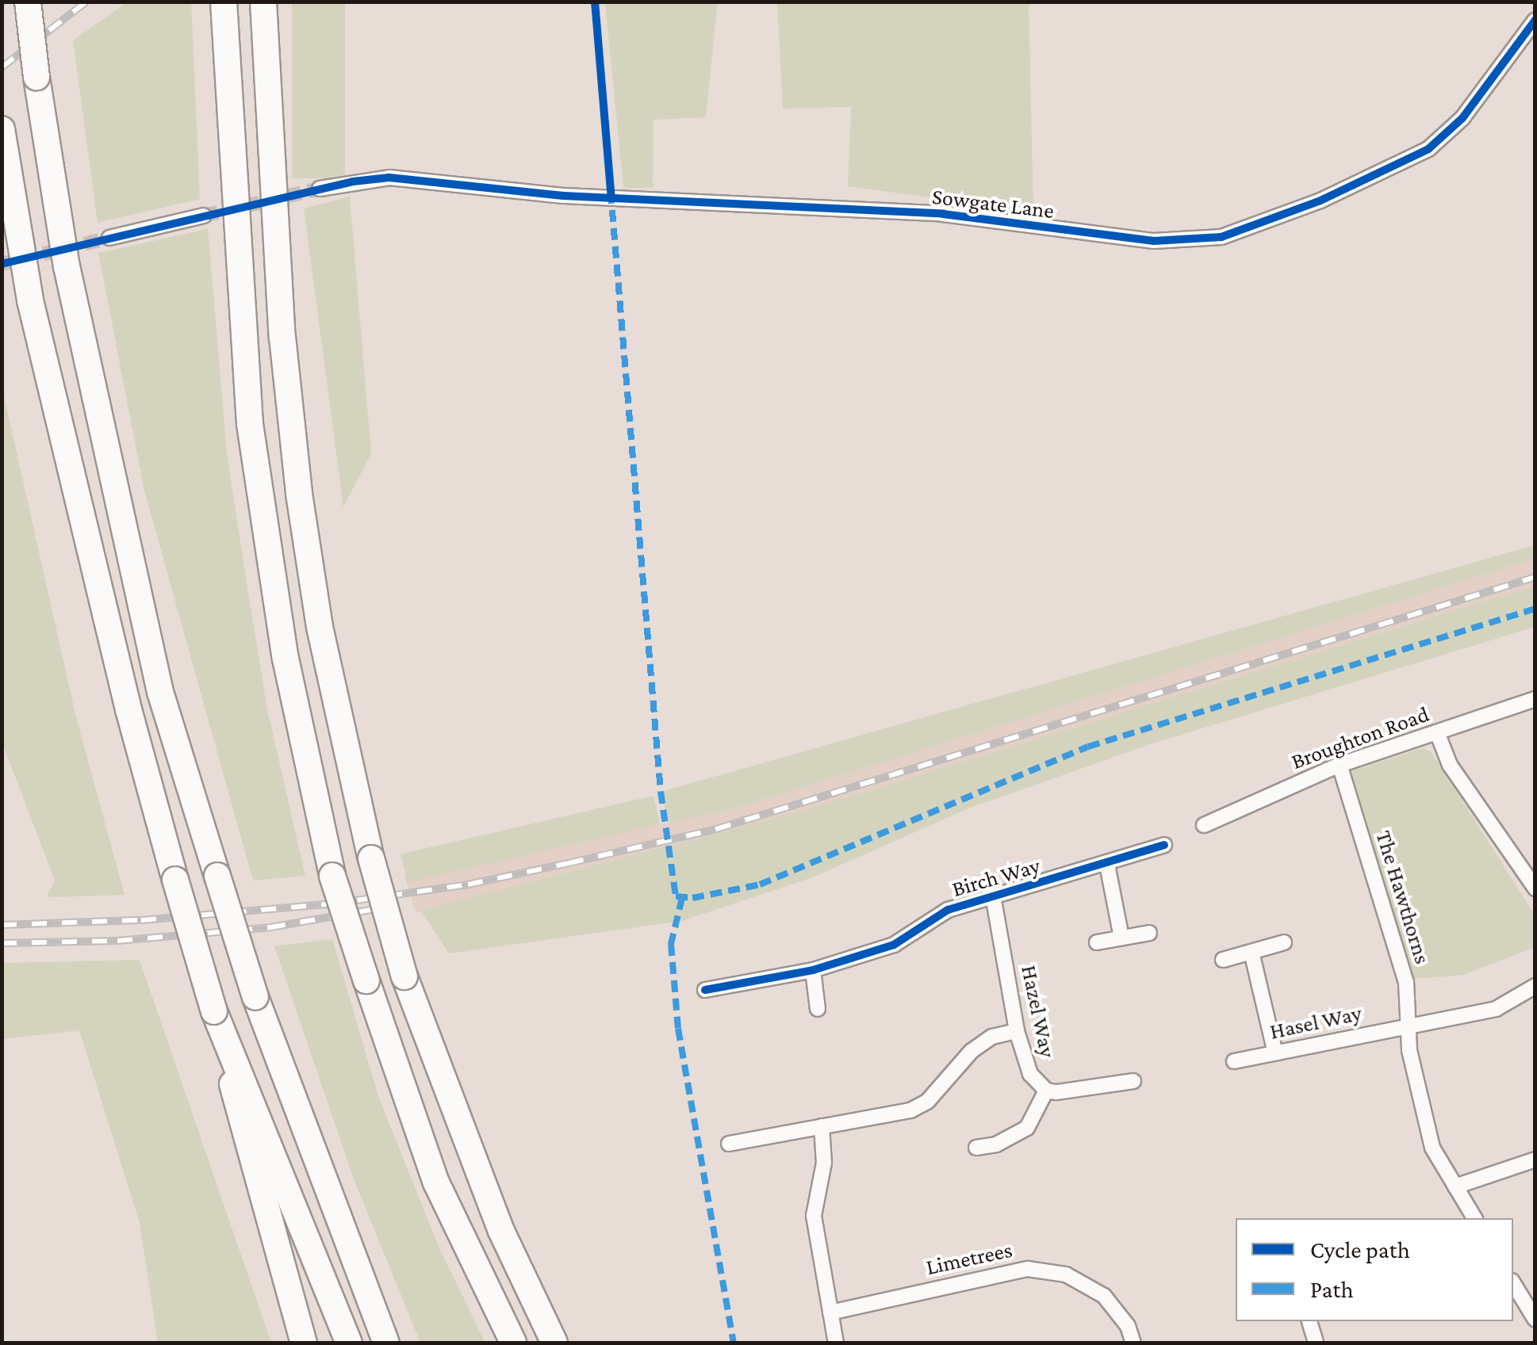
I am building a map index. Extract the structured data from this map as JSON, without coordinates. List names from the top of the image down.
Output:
{
  "streets": {
    "street": [
      "Sowgate Lane",
      "Broughton Road",
      "Birch Way",
      "The Hawthorns",
      "Hazel Way",
      "Hasel Way",
      "Limetrees"
    ]
  },
  "crossings": [
    ["Broughton Road", "The Hawthorns"],
    ["Birch Way", "Hazel Way"],
    ["The Hawthorns", "Hasel Way"]
  ],
  "legend": ["Cycle path", "Path"]
}
